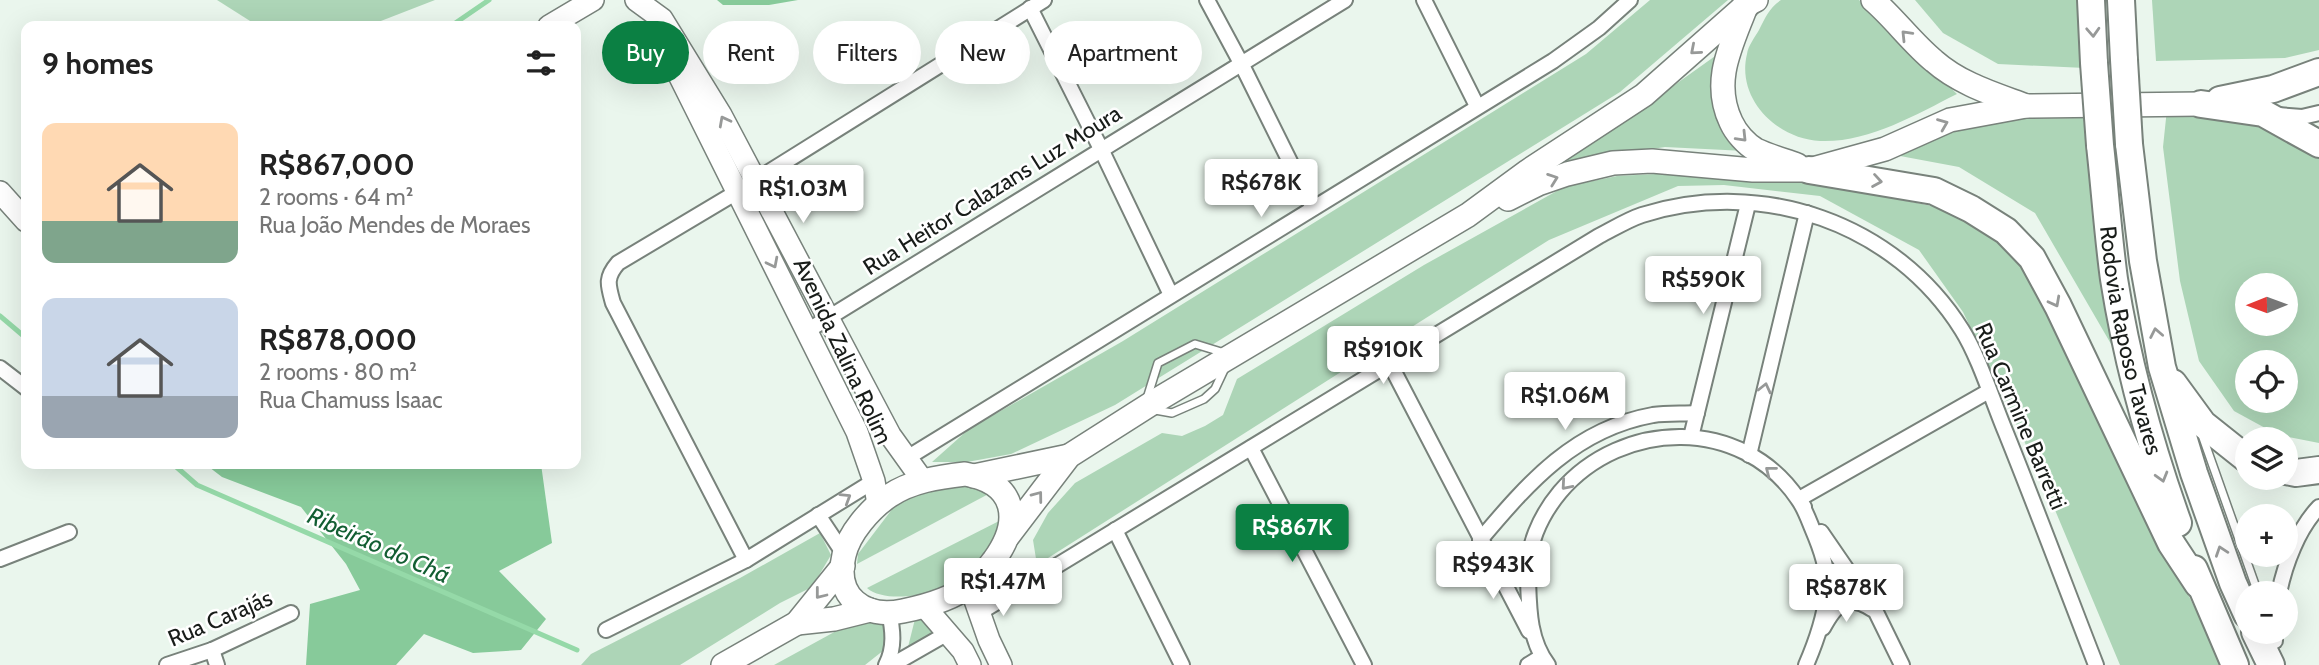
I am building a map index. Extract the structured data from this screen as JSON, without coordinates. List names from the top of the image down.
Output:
{
  "streets": {
    "highway": ["Rodovia Raposo Tavares"],
    "main road": ["Avenida Zalina Rolim"],
    "street": ["Rua Heitor Calazans Luz Moura", "Rua Carmine Barretti", "Rua Carajás"]
  },
  "crossings": [
    ["Rua Heitor Calazans Luz Moura", "Avenida Zalina Rolim"]
  ],
  "water": ["Ribeirão do Chá"],
  "north": "left",
  "page": {
    "chip": [
      "Buy",
      "Rent",
      "Filters",
      "New",
      "Apartment"
    ],
    "heading": "9 homes",
    "list": [
      {
        "name": "R$867,000",
        "note": "2 rooms · 64 m² · Rua João Mendes de Moraes"
      },
      {
        "name": "R$878,000",
        "note": "2 rooms · 80 m² · Rua Chamuss Isaac"
      }
    ],
    "price": [
      "R$678K",
      "R$1.03M",
      "R$590K",
      "R$910K",
      "R$1.06M",
      "R$867K",
      "R$943K",
      "R$1.47M",
      "R$878K"
    ],
    "map_buttons": ["+", "−"]
  }
}
